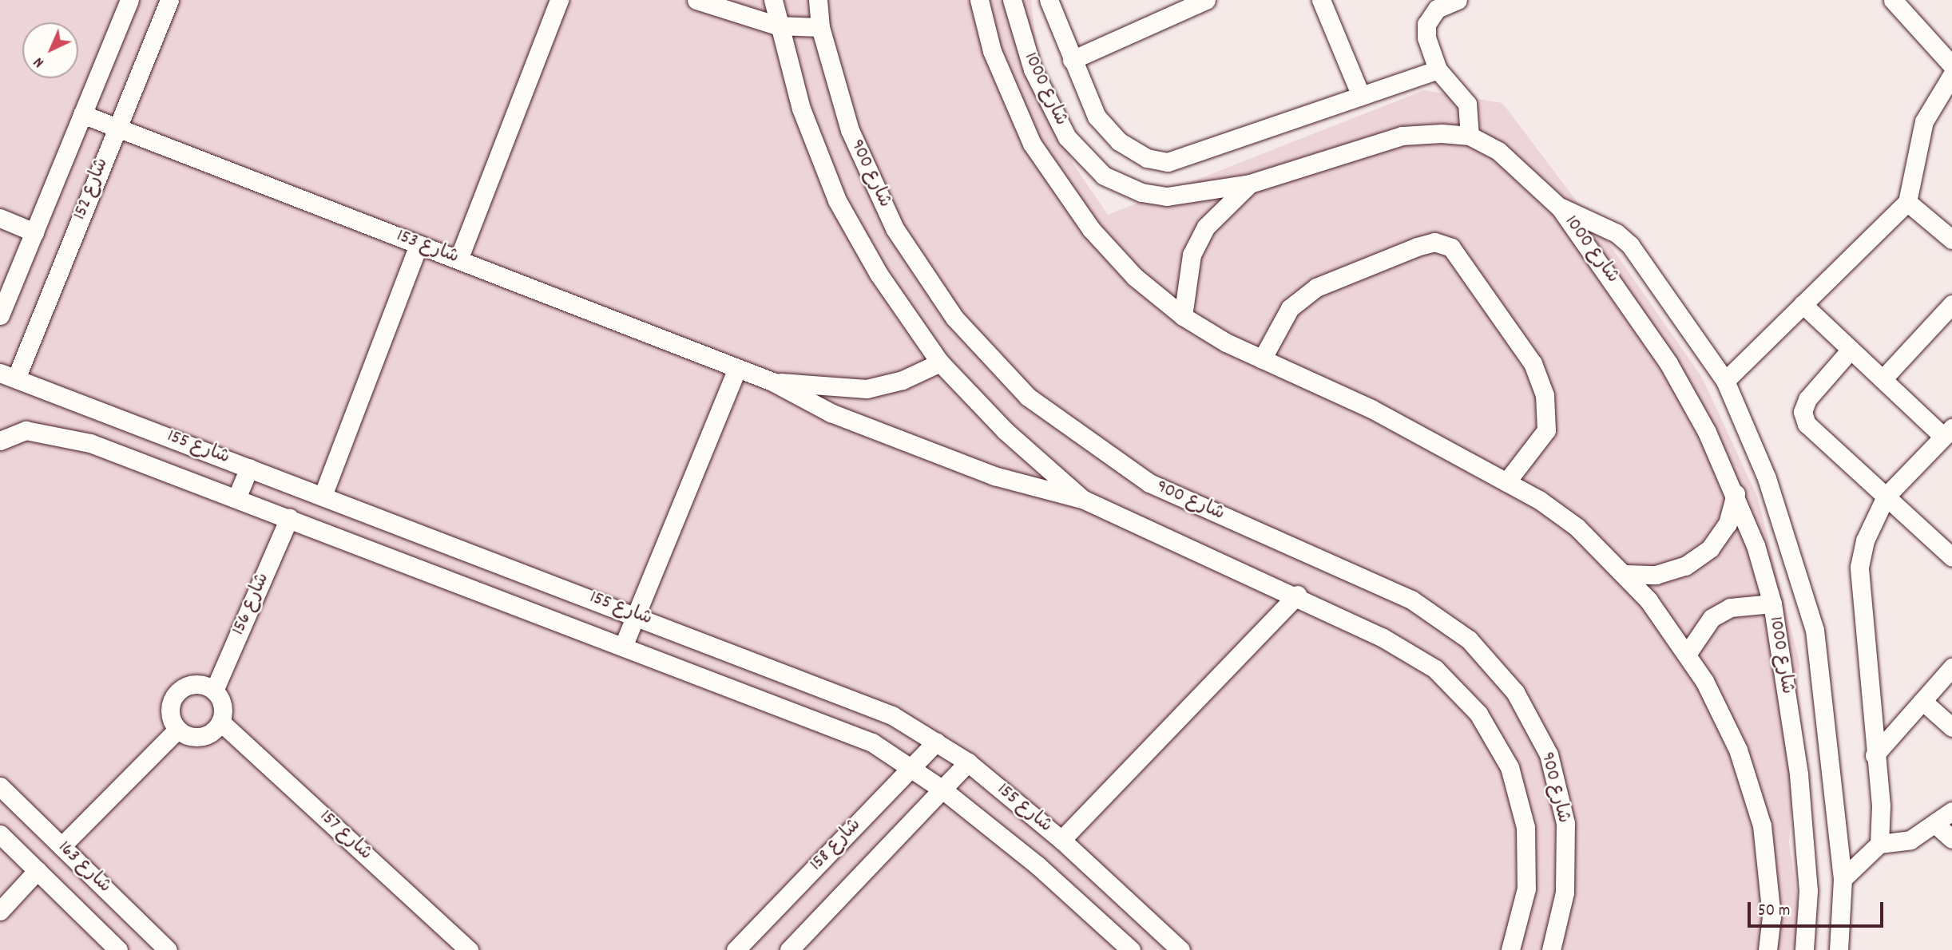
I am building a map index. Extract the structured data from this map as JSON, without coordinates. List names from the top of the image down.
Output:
{
  "streets": {
    "street": [
      "شارع 1000",
      "شارع 900",
      "شارع 152",
      "شارع 153",
      "شارع 155",
      "شارع 156",
      "شارع 157",
      "شارع 158",
      "شارع 163"
    ]
  },
  "crossings": [
    ["شارع 152", "شارع 153"],
    ["شارع 152", "شارع 155"],
    ["شارع 155", "شارع 156"],
    ["شارع 155", "شارع 158"],
    ["شارع 156", "شارع 157"]
  ],
  "scale_bar": "50 m",
  "north": "bottom left"
}
